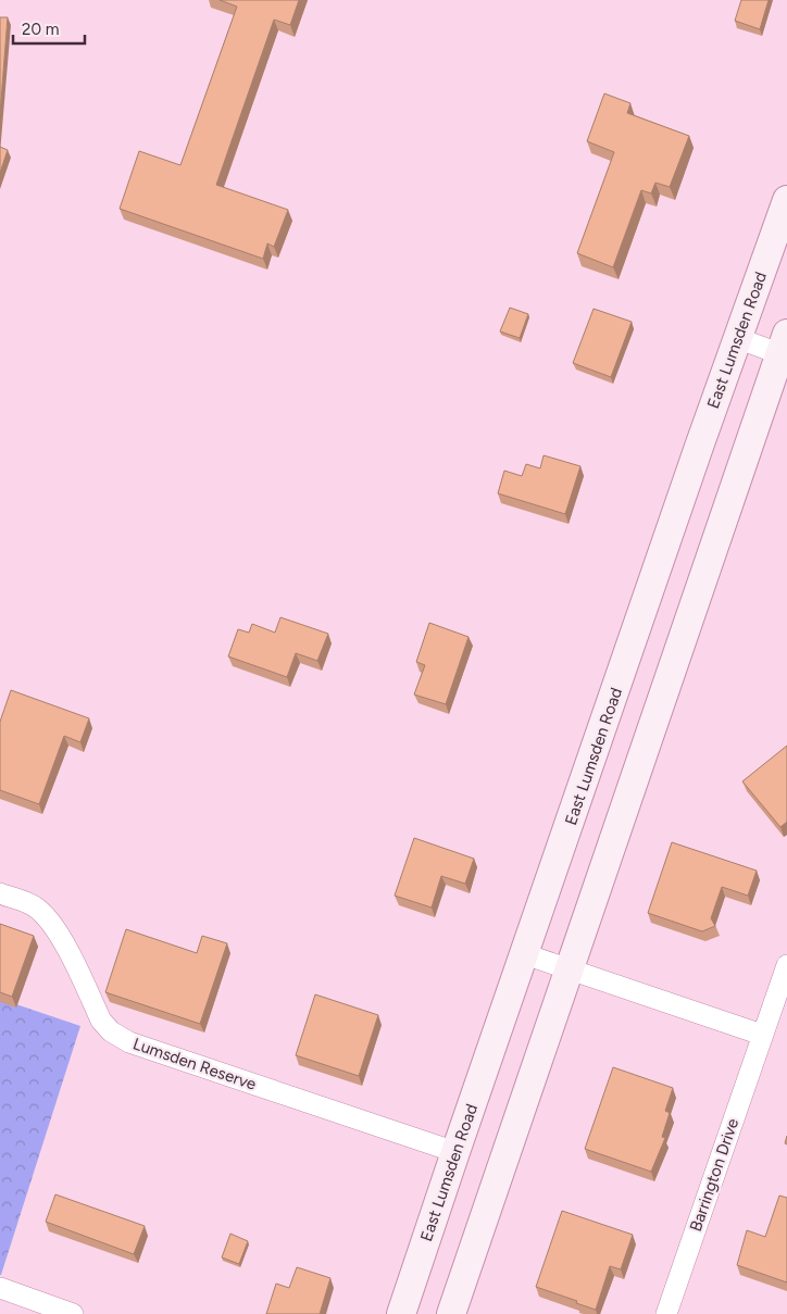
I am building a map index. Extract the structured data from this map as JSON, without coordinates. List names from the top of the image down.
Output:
{
  "streets": {
    "main road": ["East Lumsden Road"],
    "street": ["Lumsden Reserve", "Barrington Drive"]
  },
  "crossings": [
    ["East Lumsden Road", "Lumsden Reserve"]
  ],
  "scale_bar": "20 m"
}
